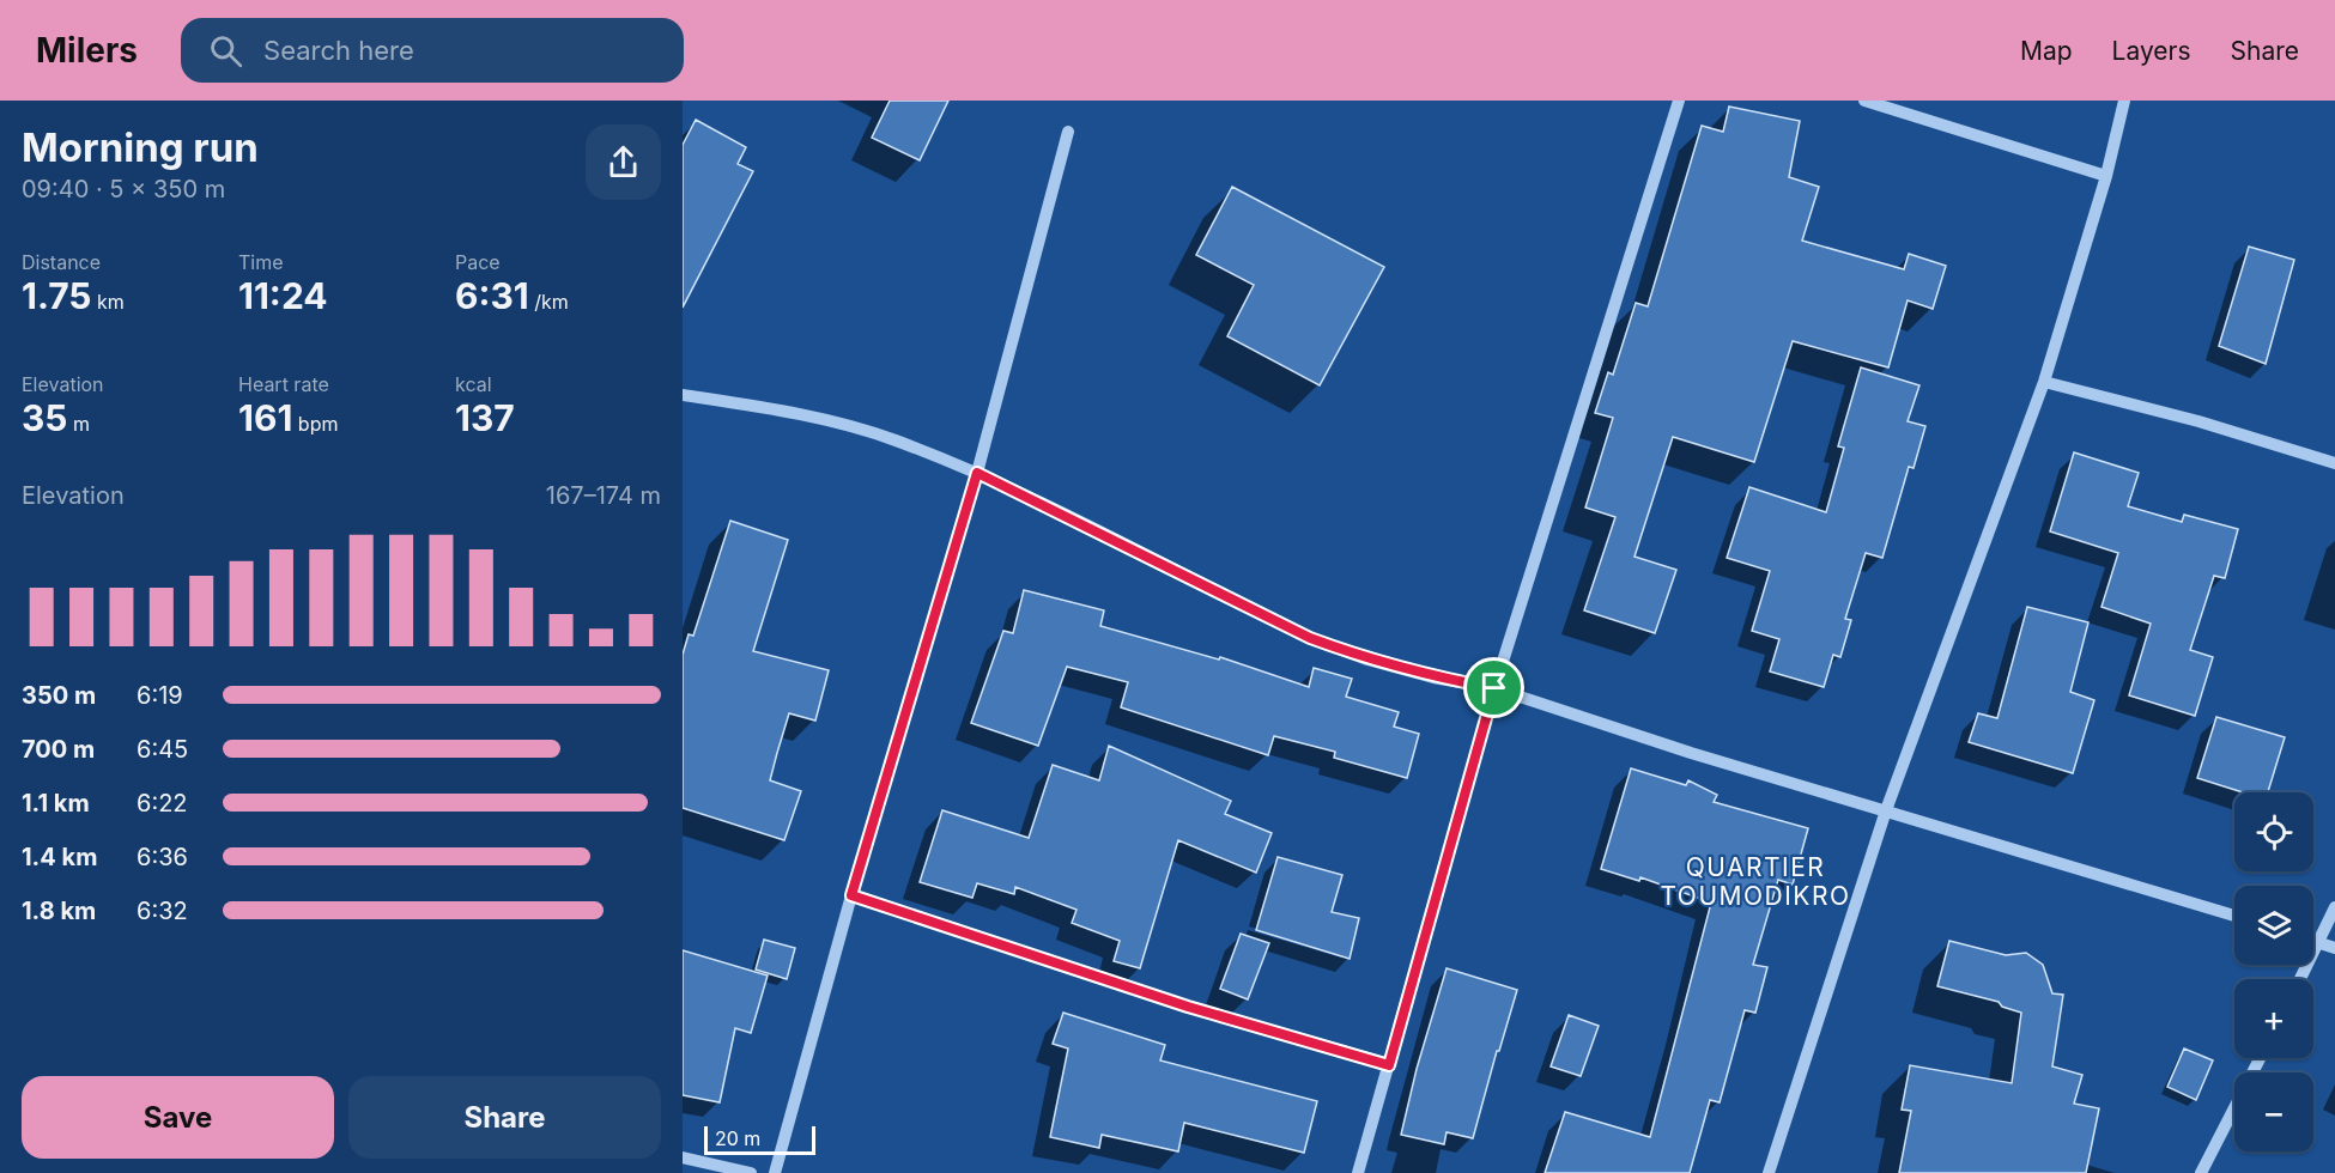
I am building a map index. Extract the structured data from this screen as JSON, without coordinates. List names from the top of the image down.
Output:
{
  "districts": ["QUARTIER TOUMODIKRO"],
  "scale_bar": "20 m",
  "page": {
    "header": "Milers",
    "search": "Search here",
    "nav": ["Map", "Layers", "Share"],
    "heading": ["Morning run", "09:40 · 5 × 350 m"],
    "stats": [
      ["Distance", "1.75 km"],
      ["Time", "11:24"],
      ["Pace", "6:31 /km"],
      ["Elevation", "35 m"],
      ["Heart rate", "161 bpm"],
      ["kcal", "137"]
    ],
    "chart": ["Elevation", "167–174 m"],
    "list": [
      {
        "name": "350 m",
        "note": "6:19"
      },
      {
        "name": "700 m",
        "note": "6:45"
      },
      {
        "name": "1.1 km",
        "note": "6:22"
      },
      {
        "name": "1.4 km",
        "note": "6:36"
      },
      {
        "name": "1.8 km",
        "note": "6:32"
      }
    ],
    "map_buttons": ["+", "−"],
    "buttons": ["Save", "Share"],
    "scale": "20 m"
  }
}
